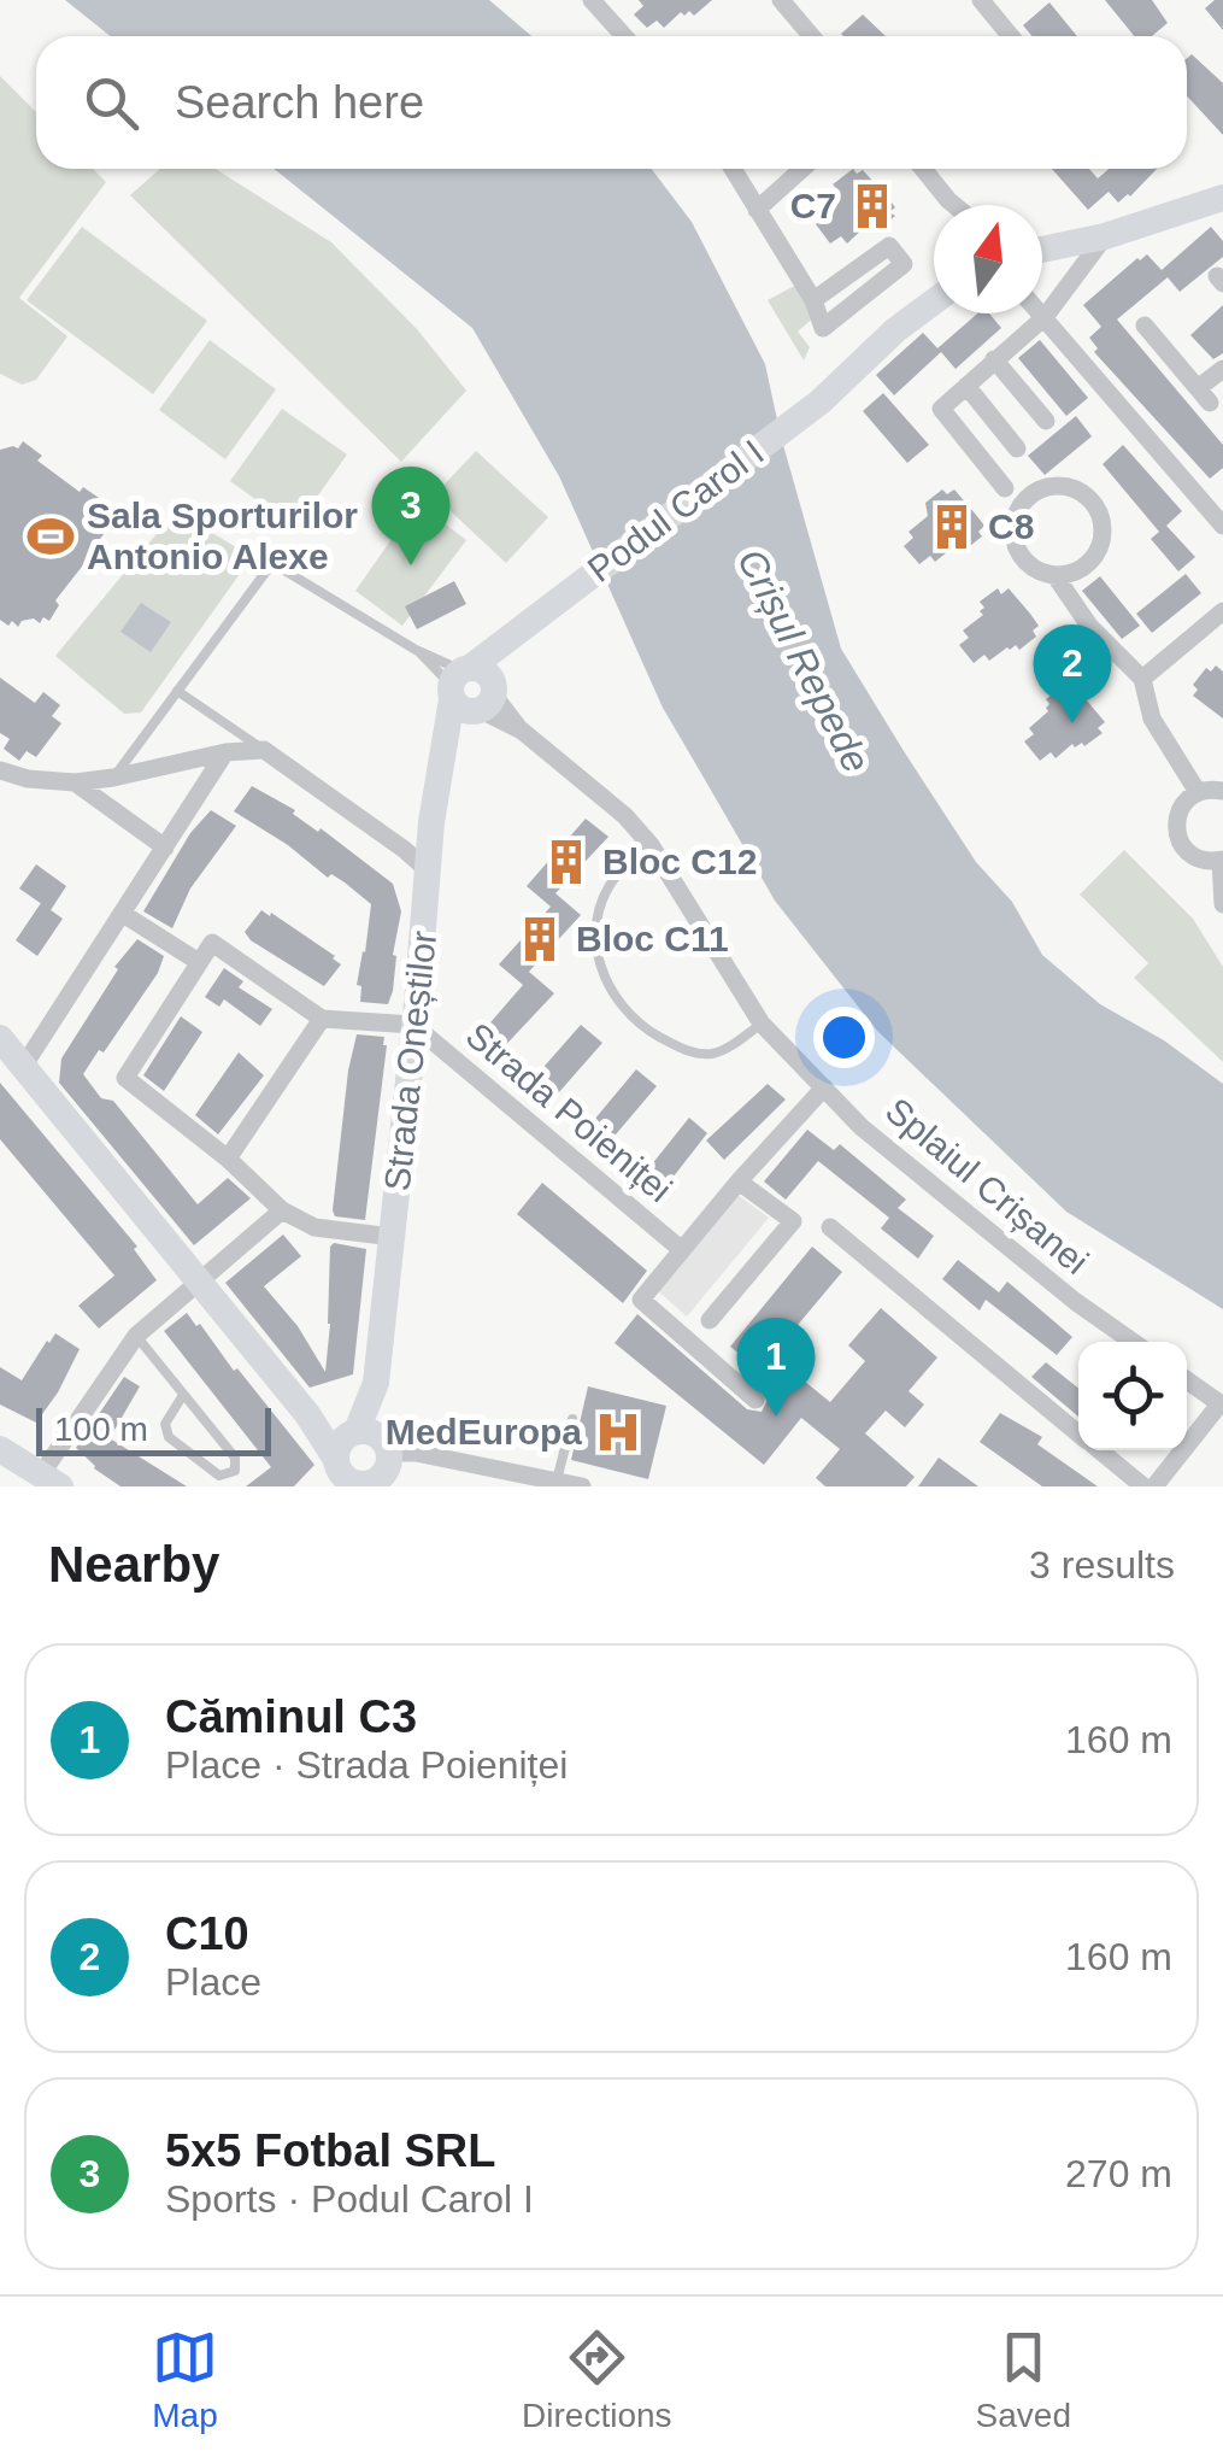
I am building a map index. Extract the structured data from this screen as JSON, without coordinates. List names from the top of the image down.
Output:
{
  "streets": {
    "street": [
      "Podul Carol I",
      "Strada Oneștilor",
      "Strada Poieniței",
      "Splaiul Crișanei"
    ]
  },
  "crossings": [
    ["Podul Carol I", "Strada Oneștilor"],
    ["Strada Oneștilor", "Strada Poieniței"],
    ["Strada Oneștilor", "Splaiul Crișanei"],
    ["Strada Poieniței", "Splaiul Crișanei"]
  ],
  "water": ["Crișul Repede"],
  "places": {
    "building": [
      "C7",
      "C8",
      "Bloc C12",
      "Bloc C11"
    ],
    "sports": ["Sala Sporturilor Antonio Alexe"],
    "hospital": ["MedEuropa"]
  },
  "scale_bar": "100 m",
  "north": "top",
  "page": {
    "search": "Search here",
    "pins": ["3", "2", "1"],
    "scale": "100 m",
    "heading": ["Nearby", "3 results"],
    "list": [
      {
        "mark": "1",
        "name": "Căminul C3",
        "note": "Place · Strada Poieniței",
        "value": "160 m"
      },
      {
        "mark": "2",
        "name": "C10",
        "note": "Place",
        "value": "160 m"
      },
      {
        "mark": "3",
        "name": "5x5 Fotbal SRL",
        "note": "Sports · Podul Carol I",
        "value": "270 m"
      }
    ],
    "nav": ["Map", "Directions", "Saved"]
  }
}
